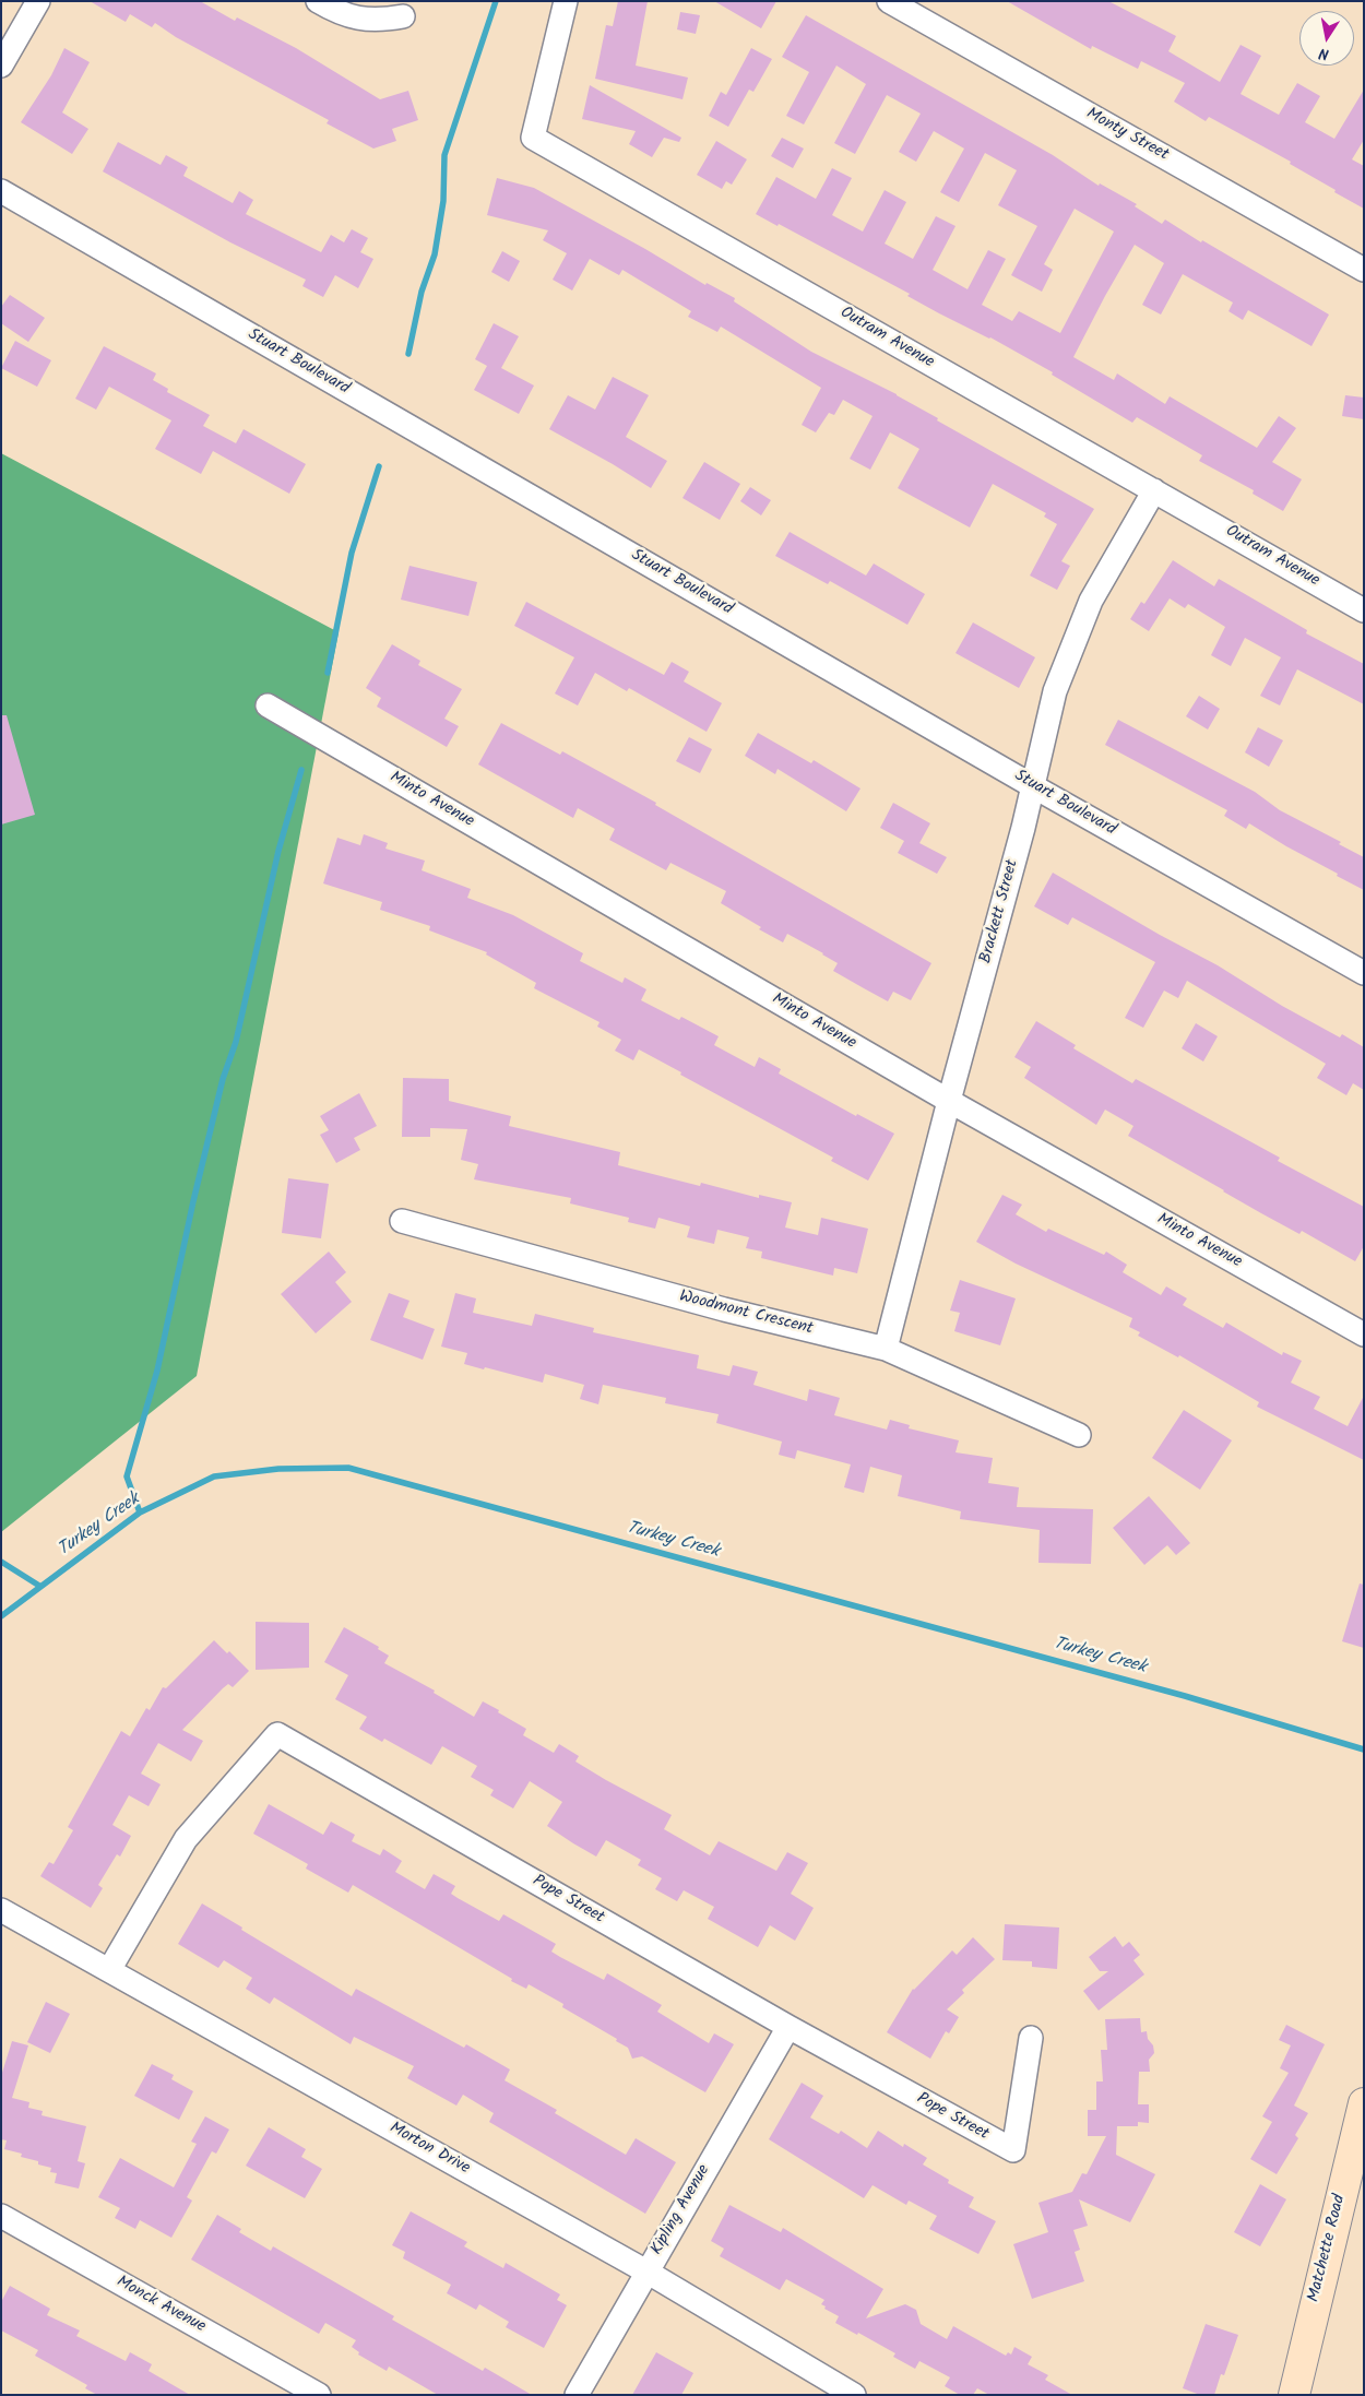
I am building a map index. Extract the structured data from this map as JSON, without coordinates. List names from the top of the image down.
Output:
{
  "streets": {
    "street": [
      "Monty Street",
      "Outram Avenue",
      "Stuart Boulevard",
      "Minto Avenue",
      "Brackett Street",
      "Woodmont Crescent",
      "Pope Street",
      "Morton Drive",
      "Kipling Avenue",
      "Matchette Road",
      "Monck Avenue"
    ]
  },
  "crossings": [
    ["Outram Avenue", "Brackett Street"],
    ["Stuart Boulevard", "Brackett Street"],
    ["Minto Avenue", "Brackett Street"],
    ["Brackett Street", "Woodmont Crescent"],
    ["Pope Street", "Morton Drive"],
    ["Pope Street", "Kipling Avenue"],
    ["Morton Drive", "Kipling Avenue"]
  ],
  "water": ["Turkey Creek"],
  "north": "bottom"
}
